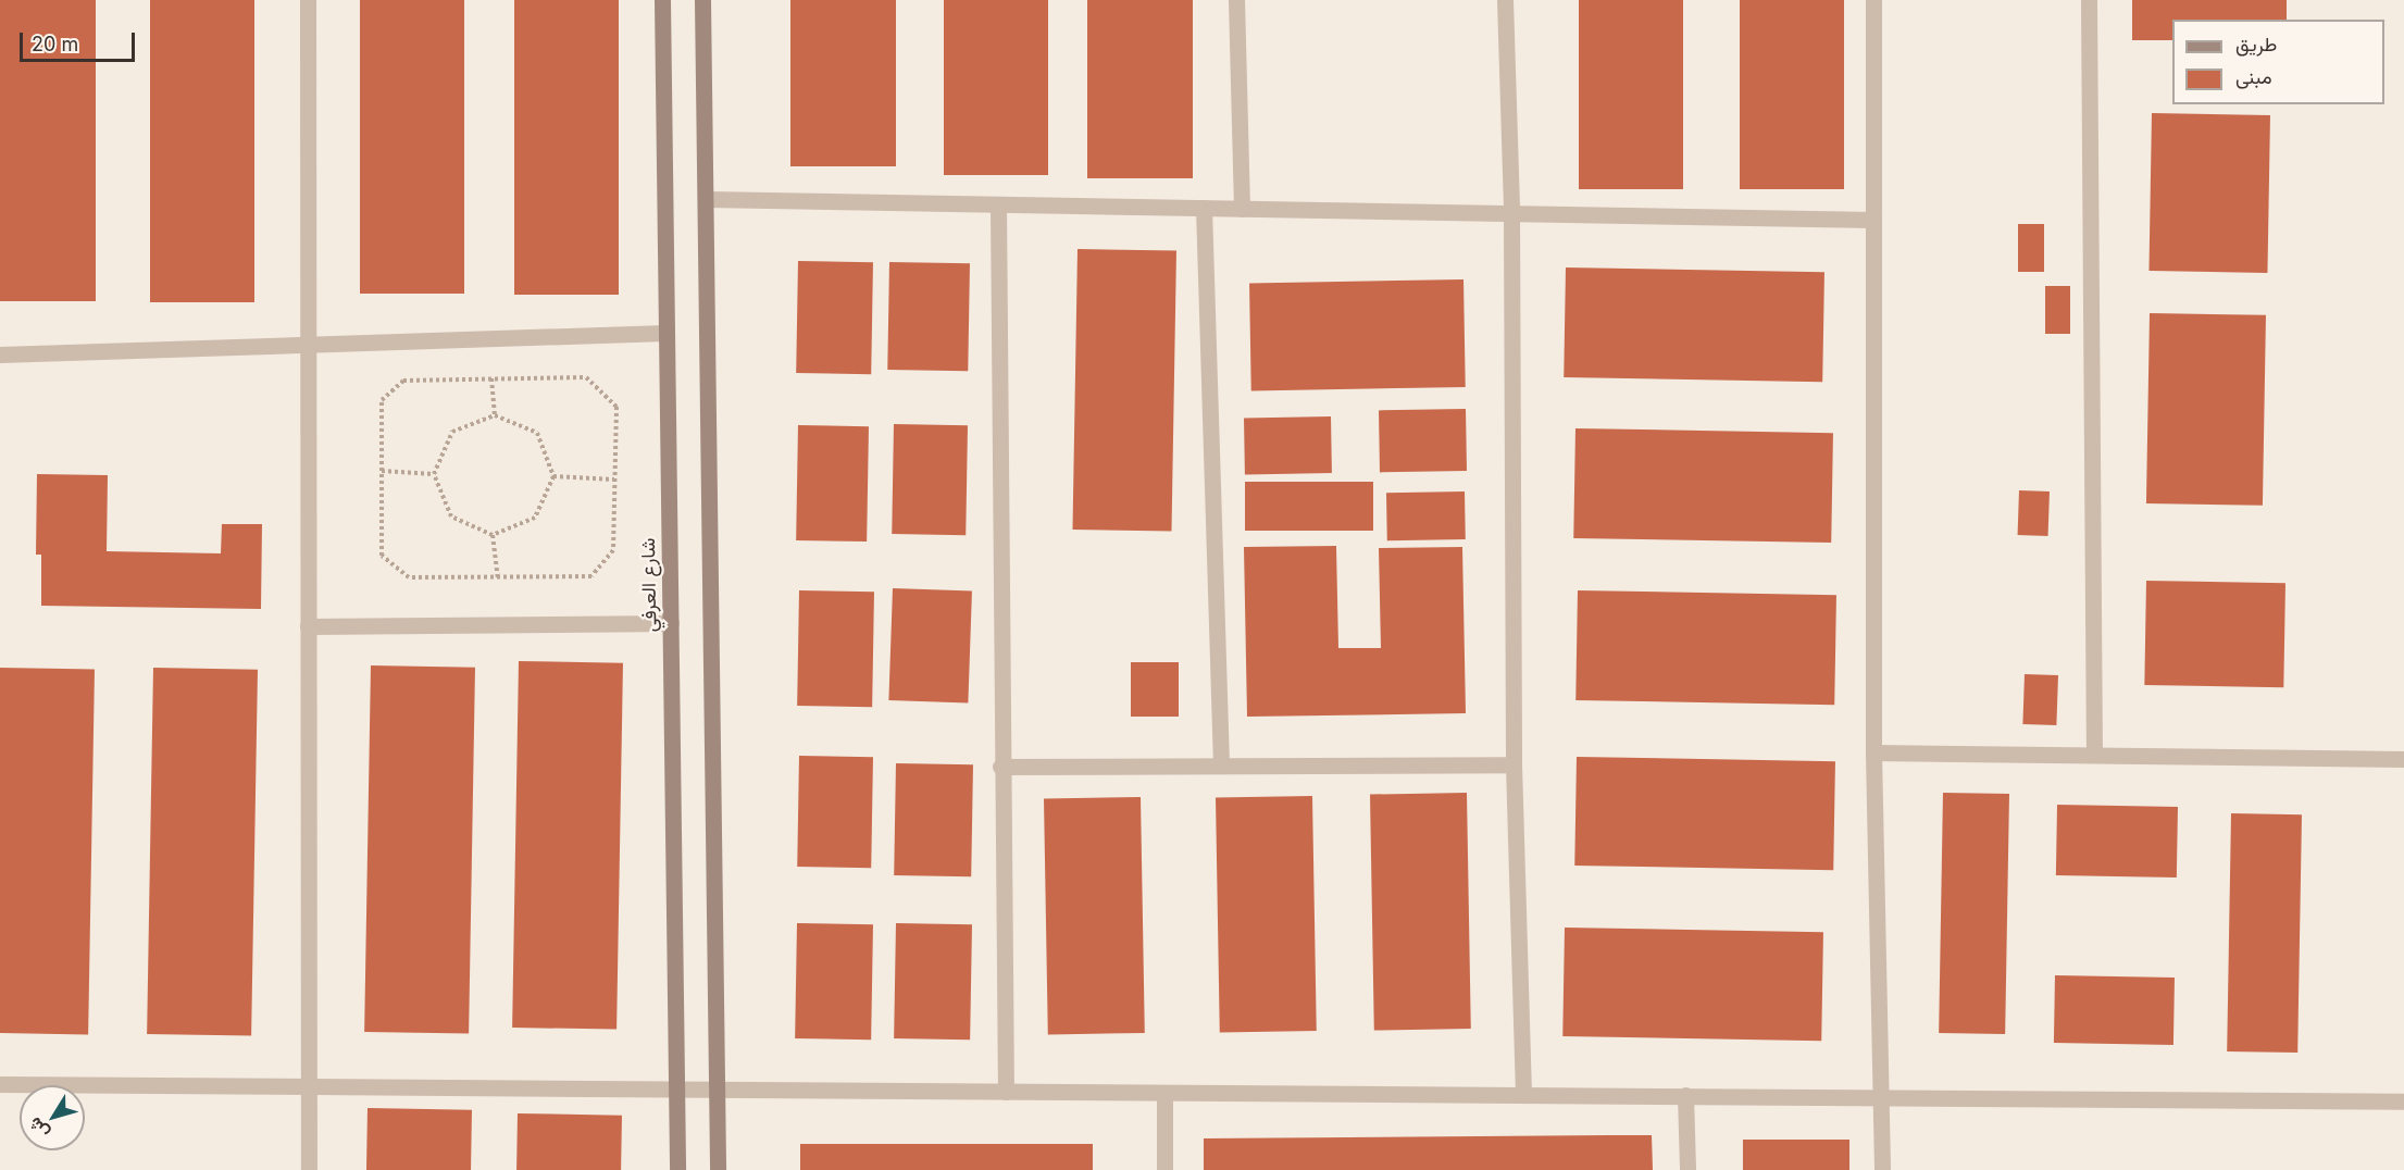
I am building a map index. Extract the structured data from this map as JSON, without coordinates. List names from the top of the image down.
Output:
{
  "streets": {
    "street": ["شارع العرفي"]
  },
  "legend": ["طريق", "مبنى"],
  "scale_bar": "20 m",
  "north": "bottom left"
}
